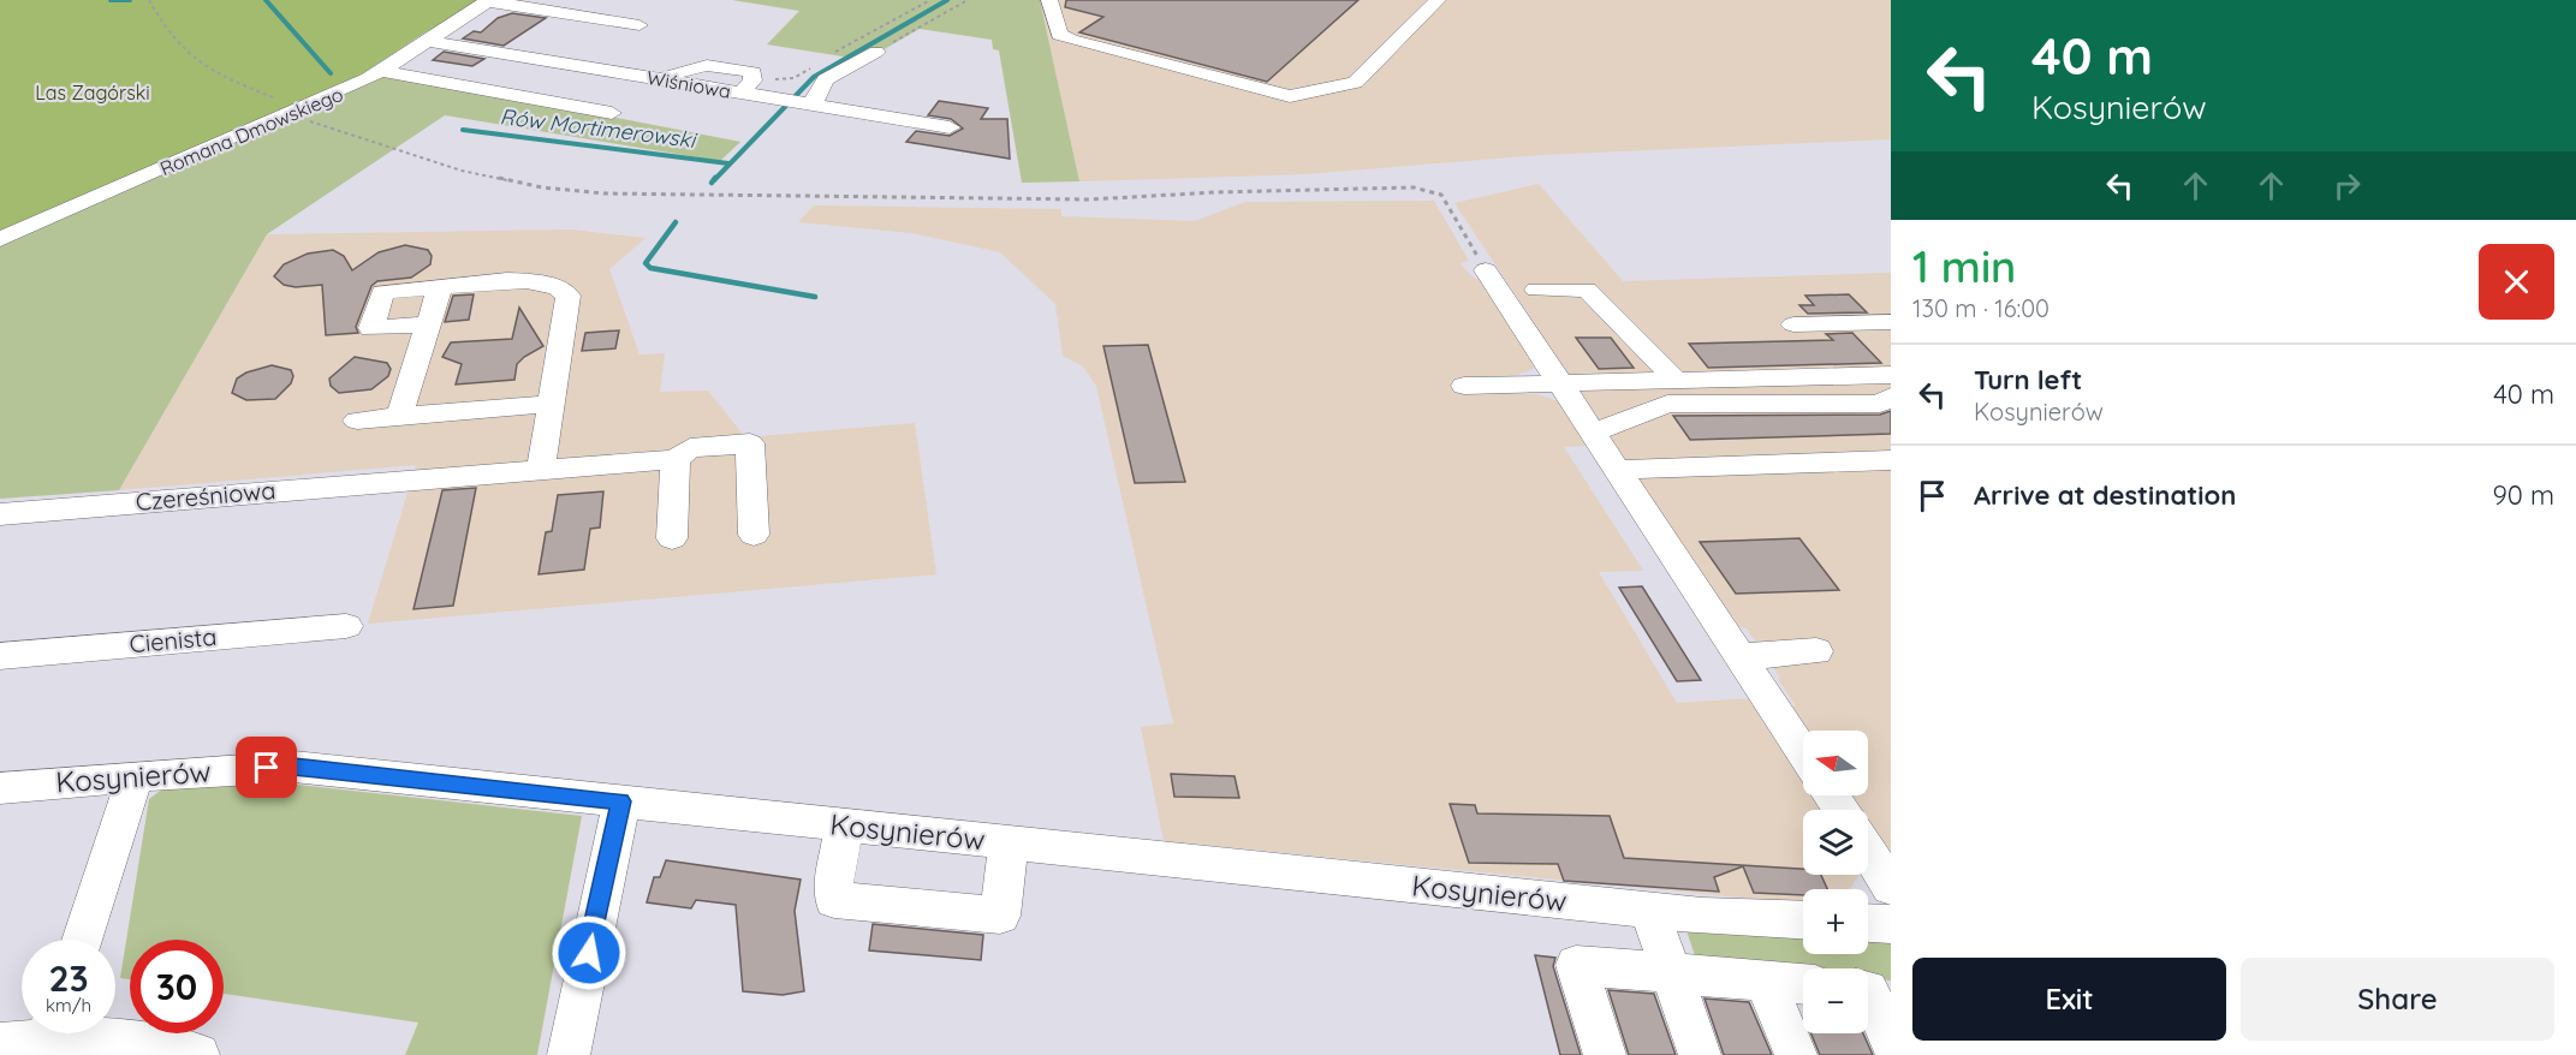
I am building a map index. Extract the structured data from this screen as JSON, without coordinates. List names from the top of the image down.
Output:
{
  "streets": {
    "street": [
      "Wiśniowa",
      "Romana Dmowskiego",
      "Czereśniowa",
      "Cienista",
      "Kosynierów"
    ]
  },
  "crossings": [
    ["Wiśniowa", "Romana Dmowskiego"]
  ],
  "water": ["Rów Mortimerowski"],
  "parks": ["Las Zagórski"],
  "north": "left",
  "page": {
    "turn": ["40 m", "Kosynierów"],
    "heading": ["1 min", "130 m · 16:00"],
    "list": [
      {
        "name": "Turn left",
        "note": "Kosynierów",
        "value": "40 m"
      },
      {
        "name": "Arrive at destination",
        "value": "90 m"
      }
    ],
    "map_buttons": ["+", "−"],
    "speed": "23 km/h",
    "limit": "30",
    "buttons": ["Exit", "Share"]
  }
}
